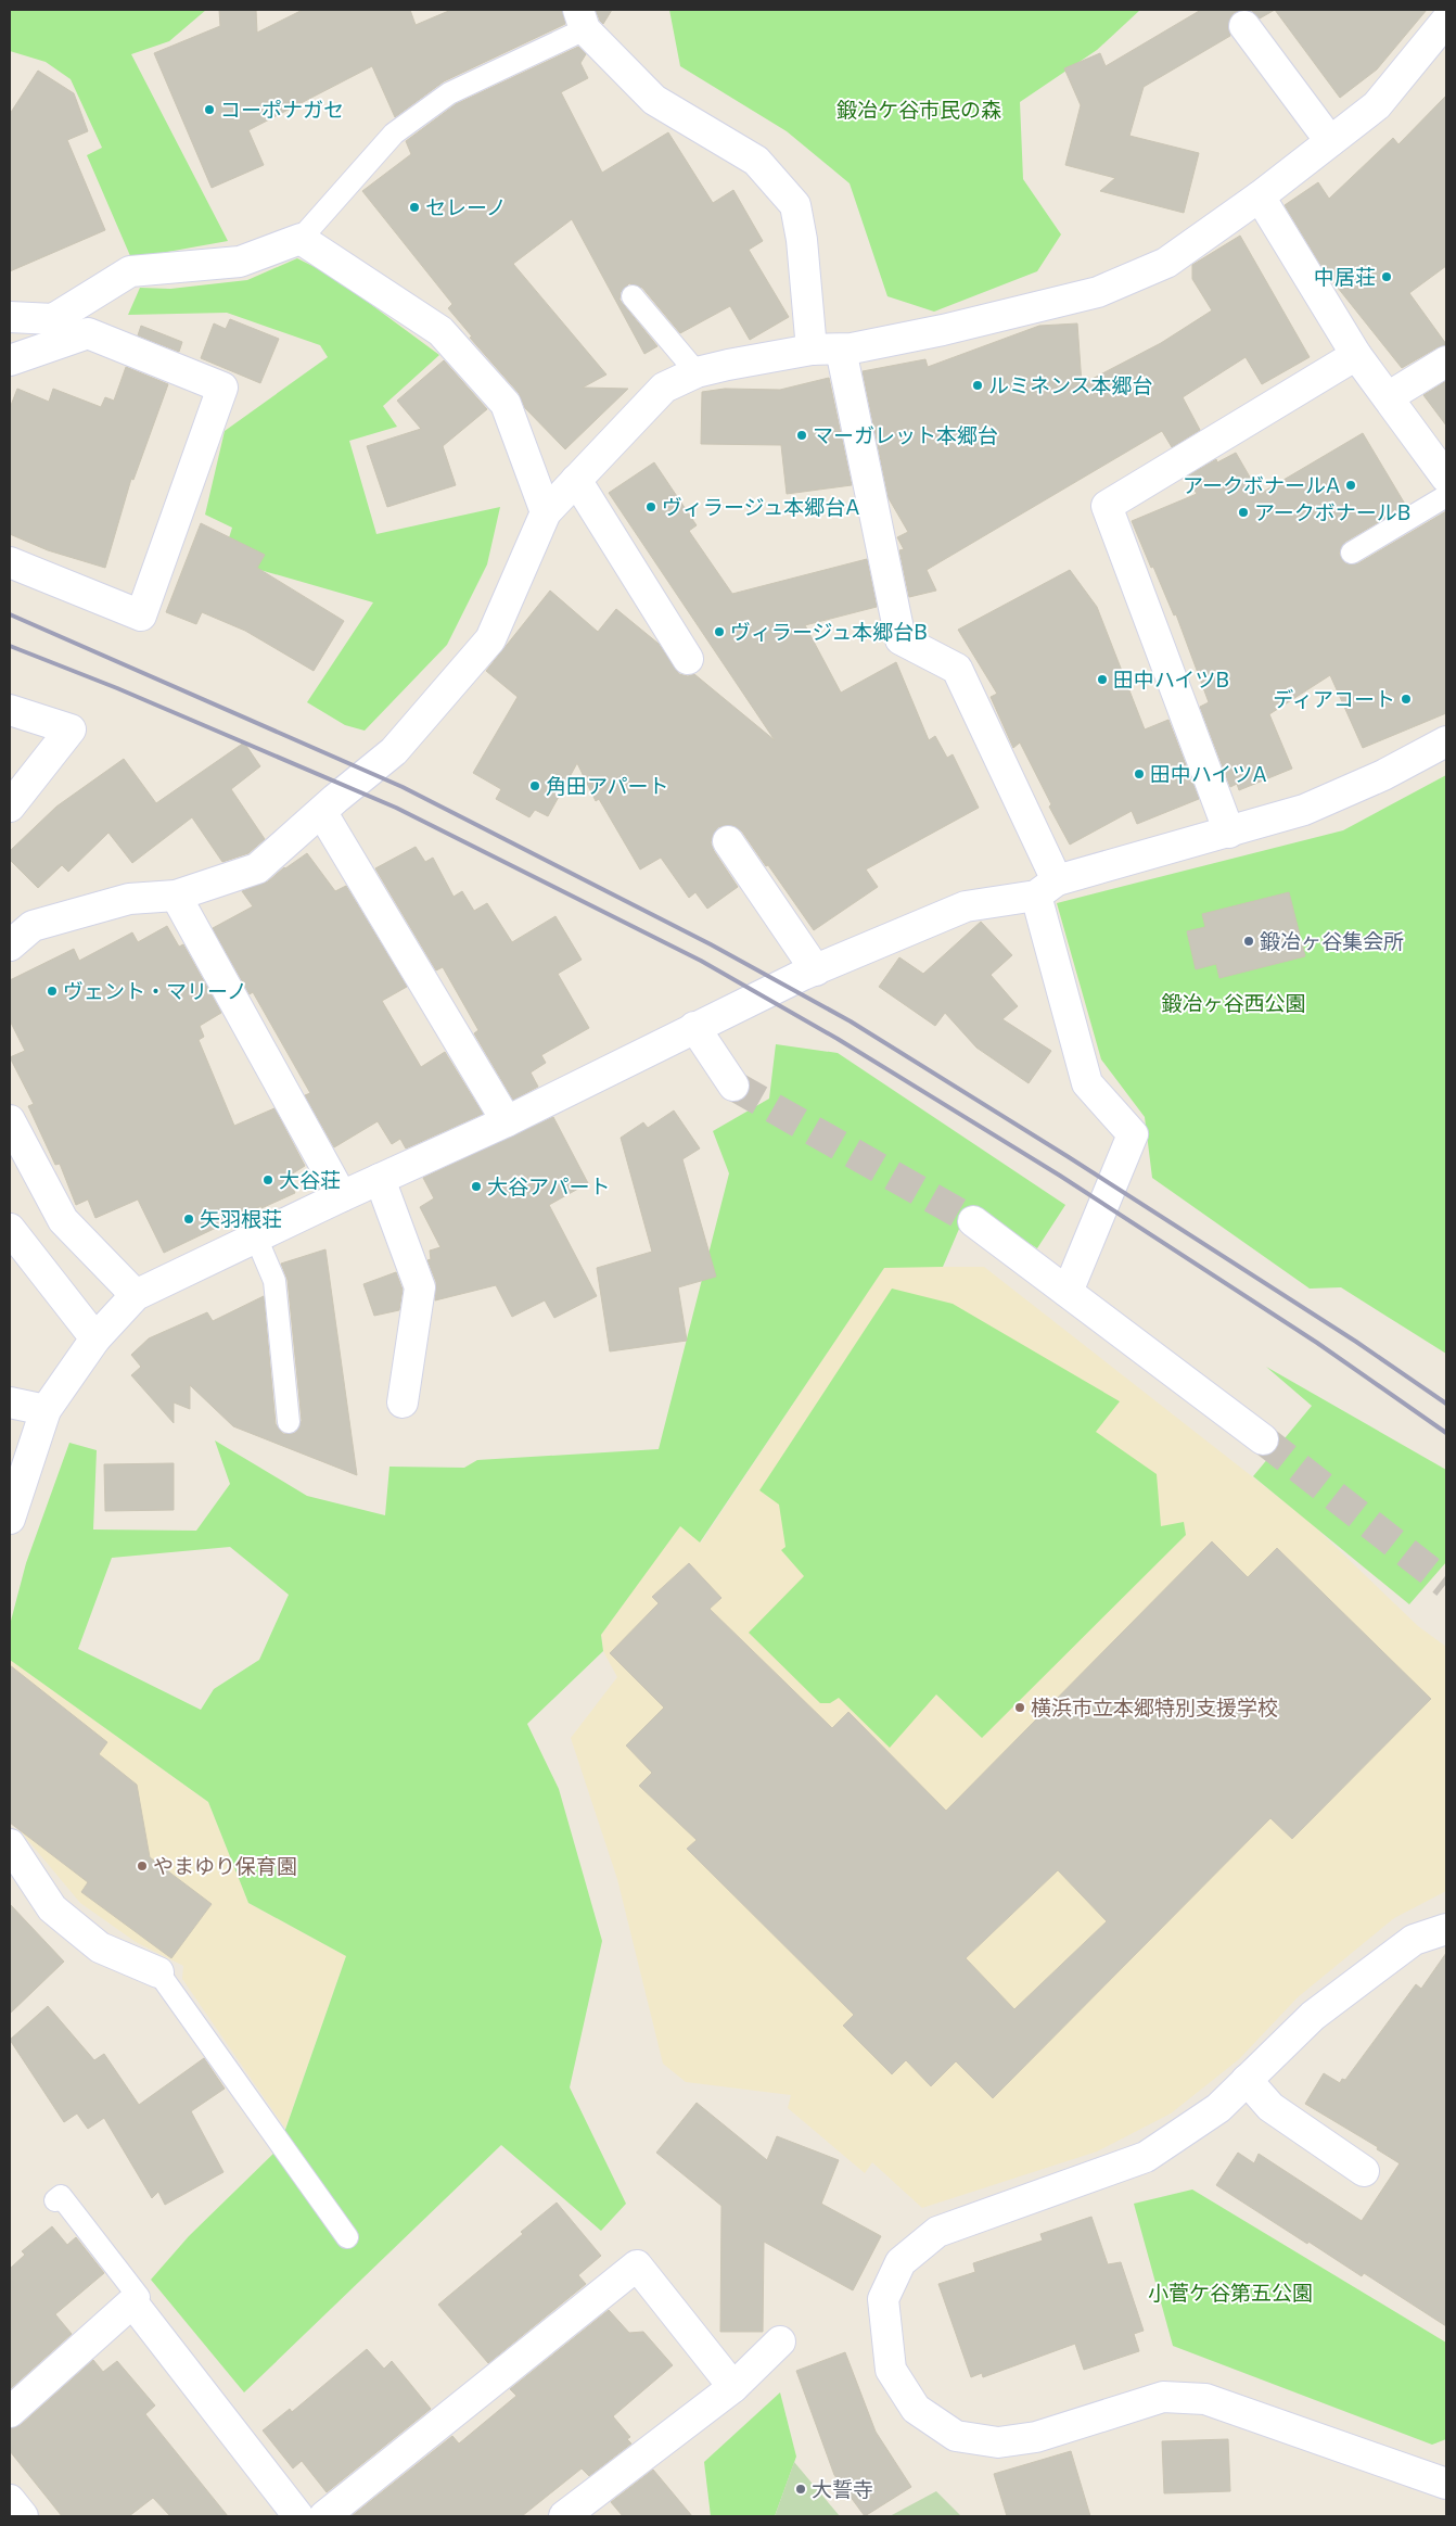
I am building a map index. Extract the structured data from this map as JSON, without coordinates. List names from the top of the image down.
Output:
{
  "parks": ["鍛冶ケ谷市民の森", "鍛冶ヶ谷西公園", "小菅ケ谷第五公園"],
  "places": [
    "コーポナガセ",
    "セレーノ",
    "中居荘",
    "ルミネンス本郷台",
    "マーガレット本郷台",
    "アークボナールA",
    "ヴィラージュ本郷台A",
    "アークボナールB",
    "ヴィラージュ本郷台B",
    "田中ハイツB",
    "ディアコート",
    "田中ハイツA",
    "角田アパート",
    "鍛冶ヶ谷集会所",
    "ヴェント・マリーノ",
    "大谷荘",
    "大谷アパート",
    "矢羽根荘",
    "横浜市立本郷特別支援学校",
    "やまゆり保育園",
    "大誓寺"
  ]
}
